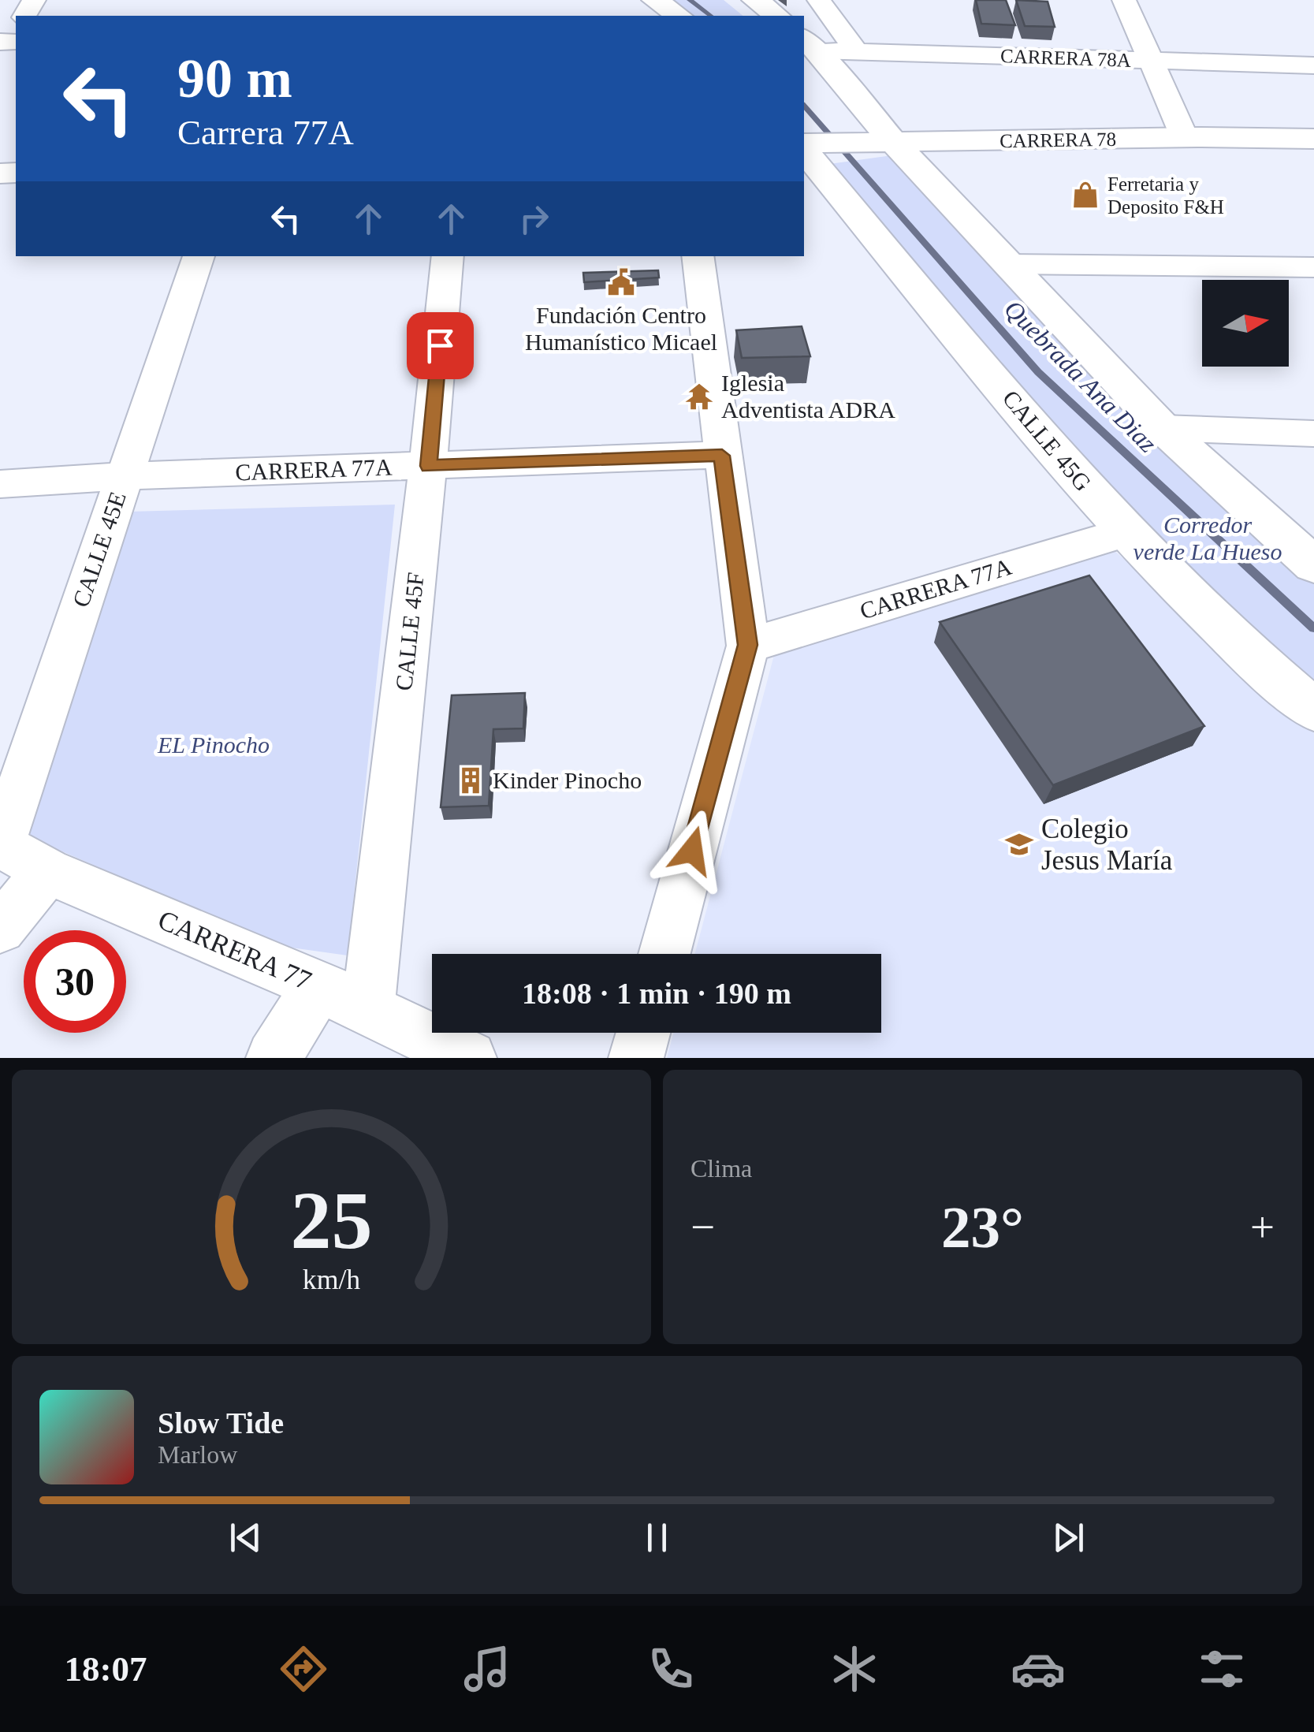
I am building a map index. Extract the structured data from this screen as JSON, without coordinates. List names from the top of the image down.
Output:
{
  "streets": {
    "street": [
      "CARRERA 78A",
      "CARRERA 78",
      "CALLE 45G",
      "CARRERA 77A",
      "CALLE 45E",
      "CALLE 45F",
      "CARRERA 77"
    ]
  },
  "crossings": [
    ["CARRERA 78", "CALLE 45G"],
    ["CALLE 45G", "CARRERA 77A"],
    ["CARRERA 77A", "CALLE 45E"],
    ["CARRERA 77A", "CALLE 45F"],
    ["CALLE 45E", "CARRERA 77"],
    ["CALLE 45F", "CARRERA 77"]
  ],
  "water": ["Quebrada Ana Diaz"],
  "parks": ["Corredor verde La Hueso", "EL Pinocho"],
  "places": {
    "shop": ["Ferretaria y Deposito F&H"],
    "public building": ["Fundación Centro Humanístico Micael"],
    "temple": ["Iglesia Adventista ADRA"],
    "building": ["Kinder Pinocho"],
    "school or university": ["Colegio Jesus María"]
  },
  "north": "right",
  "page": {
    "turn": ["90 m", "Carrera 77A"],
    "limit": "30",
    "trip": "18:08 · 1 min · 190 m",
    "tile": "Clima",
    "heat": ["−", "23°", "+"],
    "song": ["Slow Tide", "Marlow"],
    "tabs": "18:07",
    "gauge": ["25", "km/h"]
  }
}
